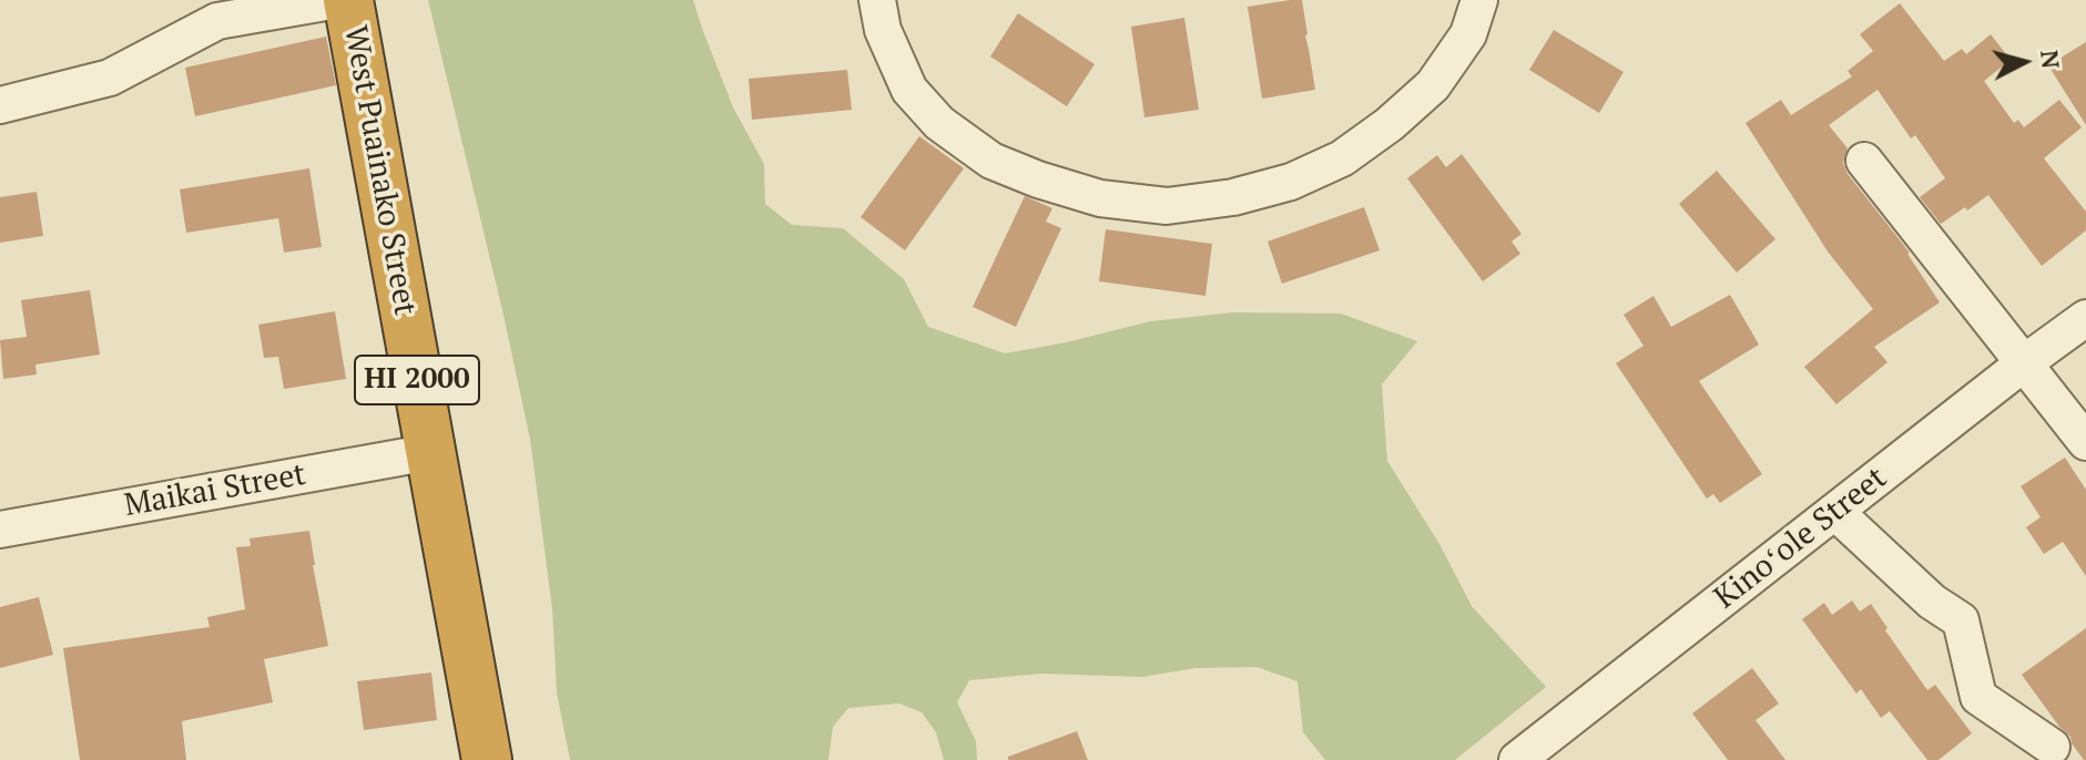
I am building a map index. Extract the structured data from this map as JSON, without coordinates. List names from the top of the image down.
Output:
{
  "streets": {
    "highway": ["West Puainako Street", "HI 2000"],
    "street": ["Maikai Street", "Kinoʻole Street"]
  },
  "crossings": [
    ["West Puainako Street", "Maikai Street"]
  ],
  "north": "right"
}
